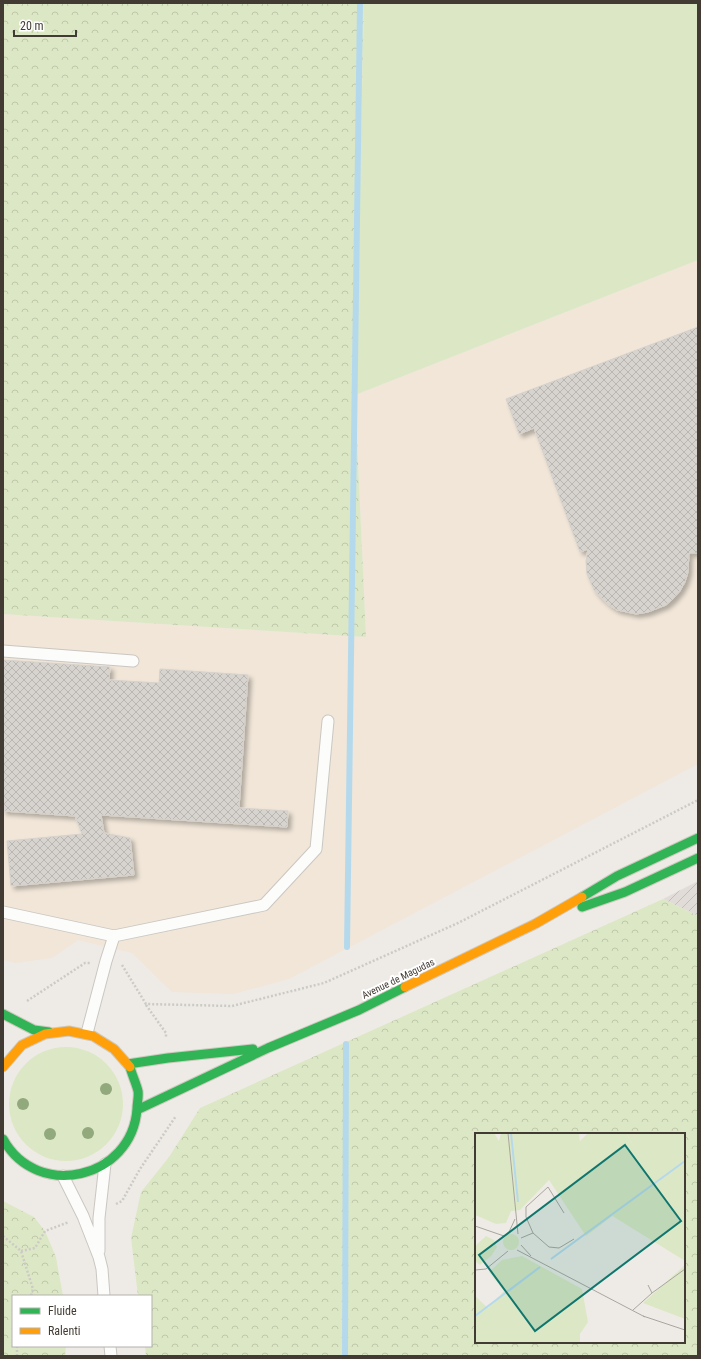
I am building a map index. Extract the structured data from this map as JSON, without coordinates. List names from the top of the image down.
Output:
{
  "streets": {
    "main road": ["Avenue de Magudas"]
  },
  "legend": ["Fluide", "Ralenti"],
  "scale_bar": "20 m"
}
